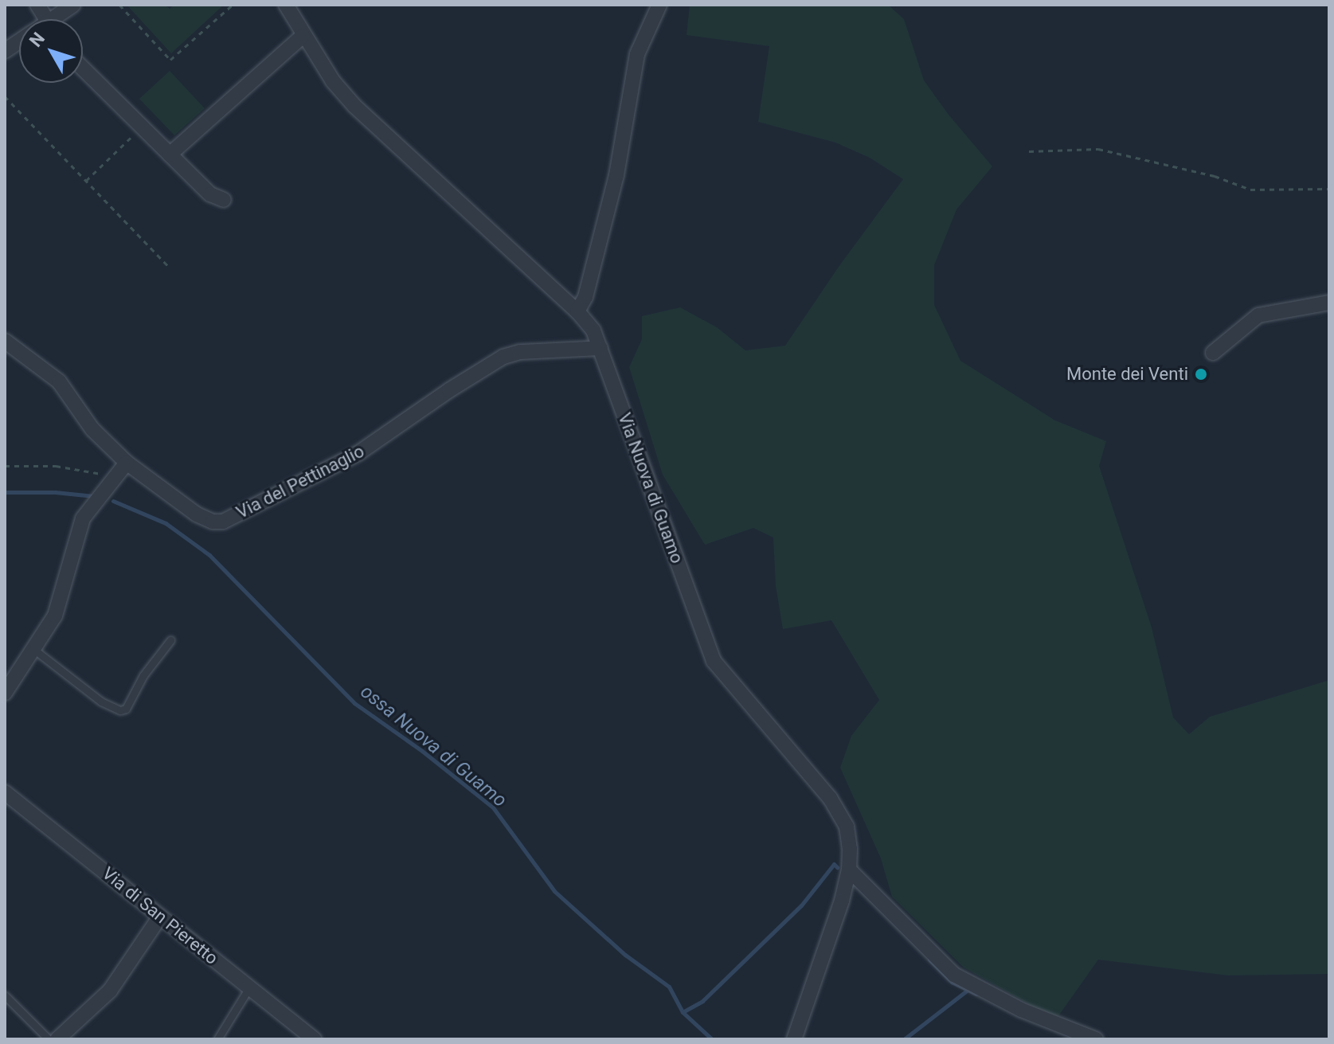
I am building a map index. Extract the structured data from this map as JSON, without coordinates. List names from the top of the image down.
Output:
{
  "streets": {
    "street": ["Via del Pettinaglio", "Via Nuova di Guamo", "Via di San Pieretto"]
  },
  "crossings": [
    ["Via del Pettinaglio", "Via Nuova di Guamo"]
  ],
  "water": ["ossa Nuova di Guamo"],
  "places": ["Monte dei Venti"],
  "north": "top left"
}
